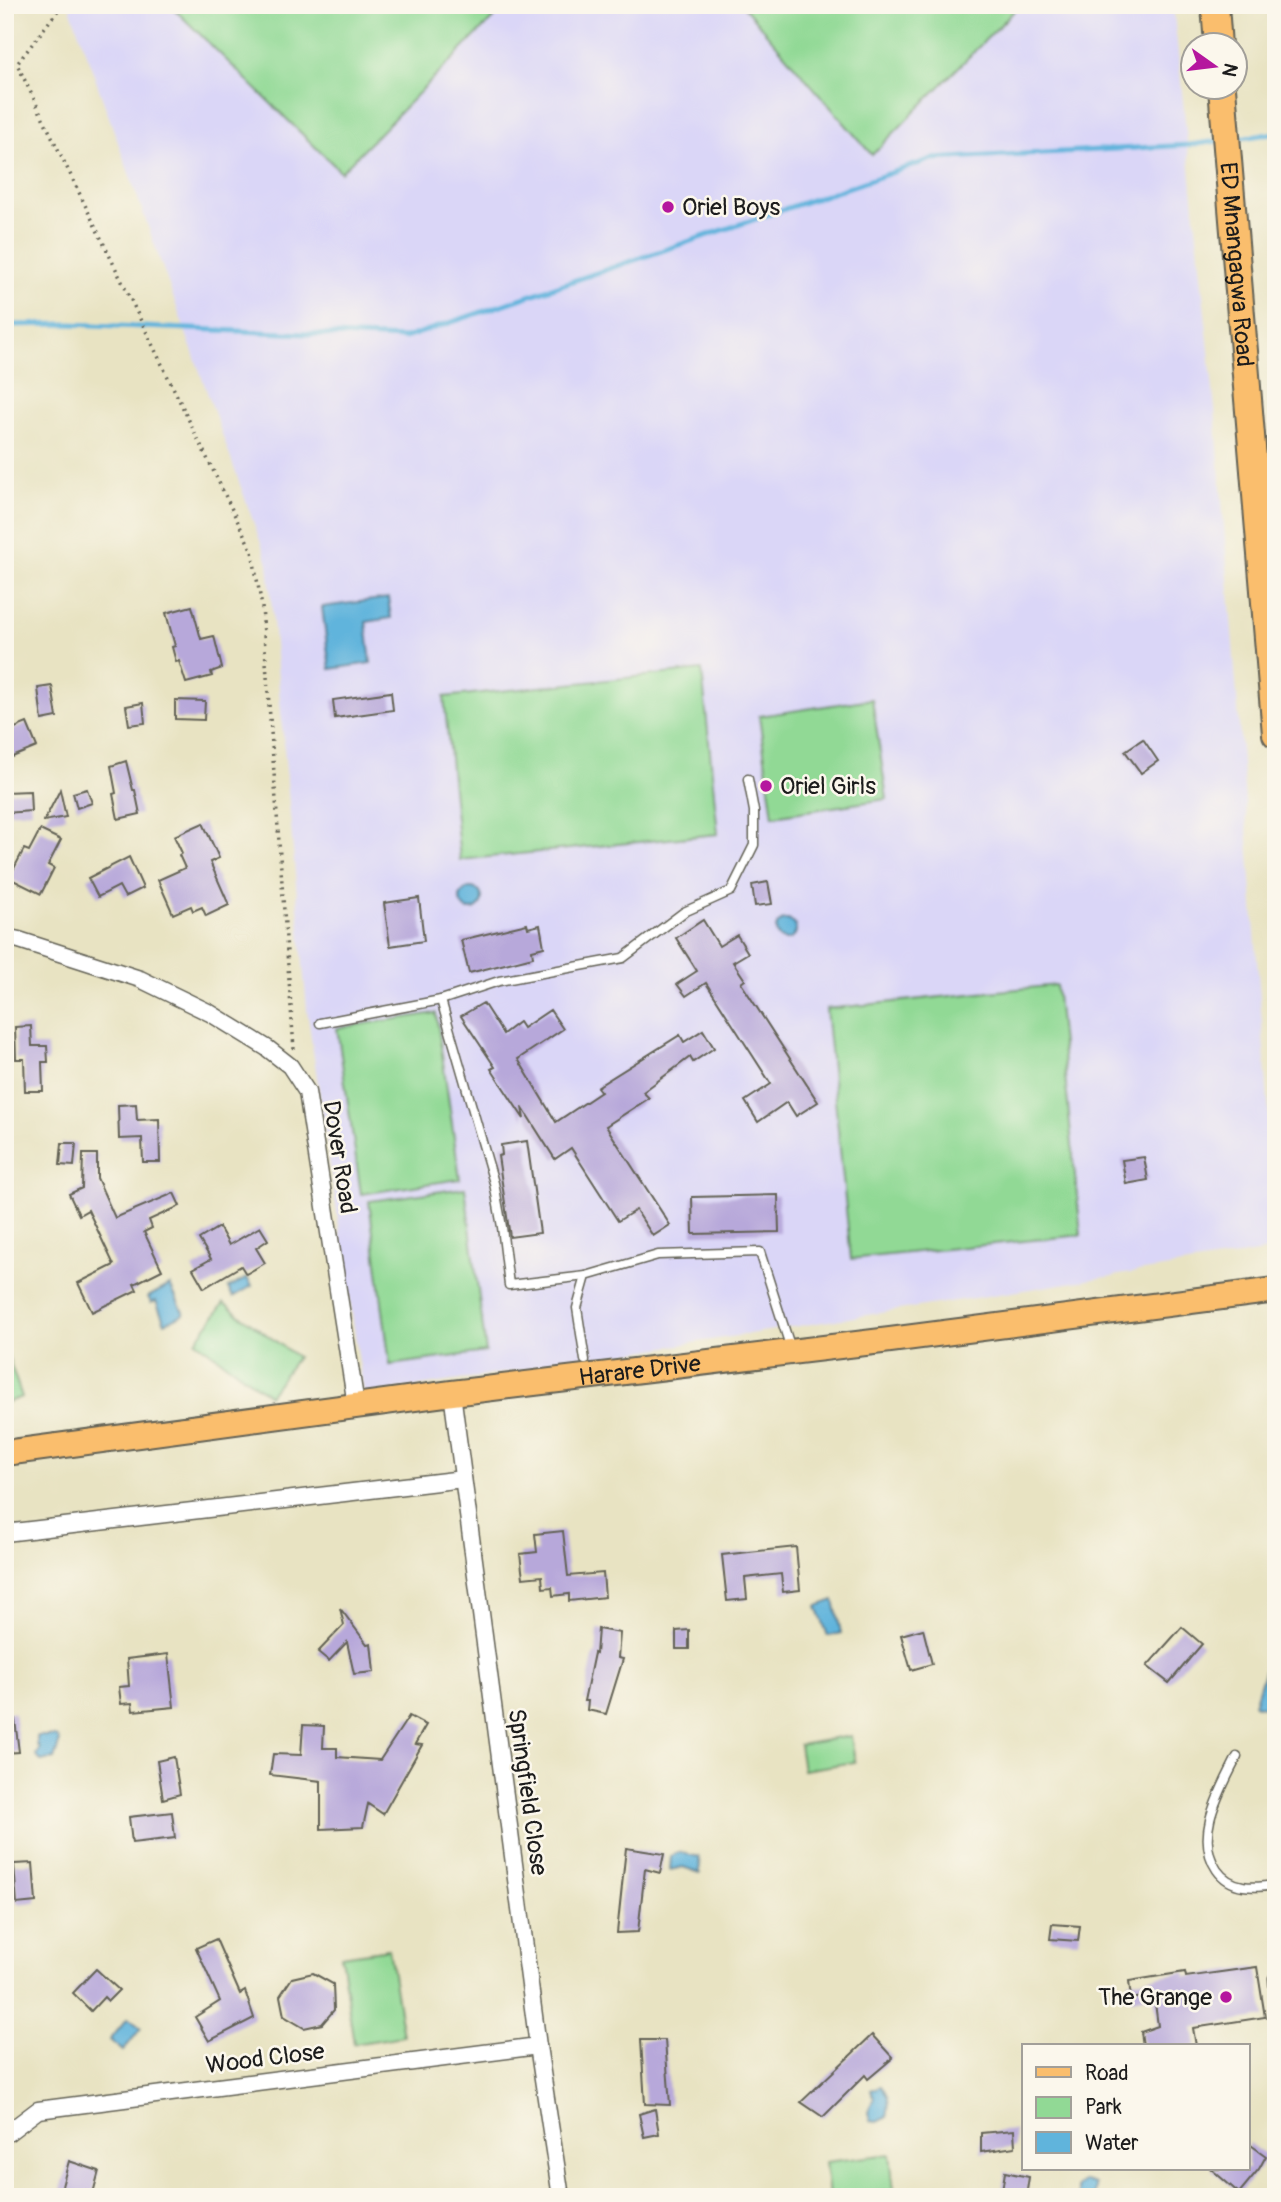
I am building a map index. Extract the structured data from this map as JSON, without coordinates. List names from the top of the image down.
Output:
{
  "streets": {
    "highway": ["ED Mnangagwa Road"],
    "main road": ["Harare Drive"],
    "street": ["Dover Road", "Springfield Close", "Wood Close"]
  },
  "crossings": [
    ["Dover Road", "Harare Drive"],
    ["Harare Drive", "Springfield Close"],
    ["Springfield Close", "Wood Close"]
  ],
  "places": ["Oriel Boys", "Oriel Girls", "The Grange"],
  "legend": ["Road", "Park", "Water"],
  "north": "right"
}
